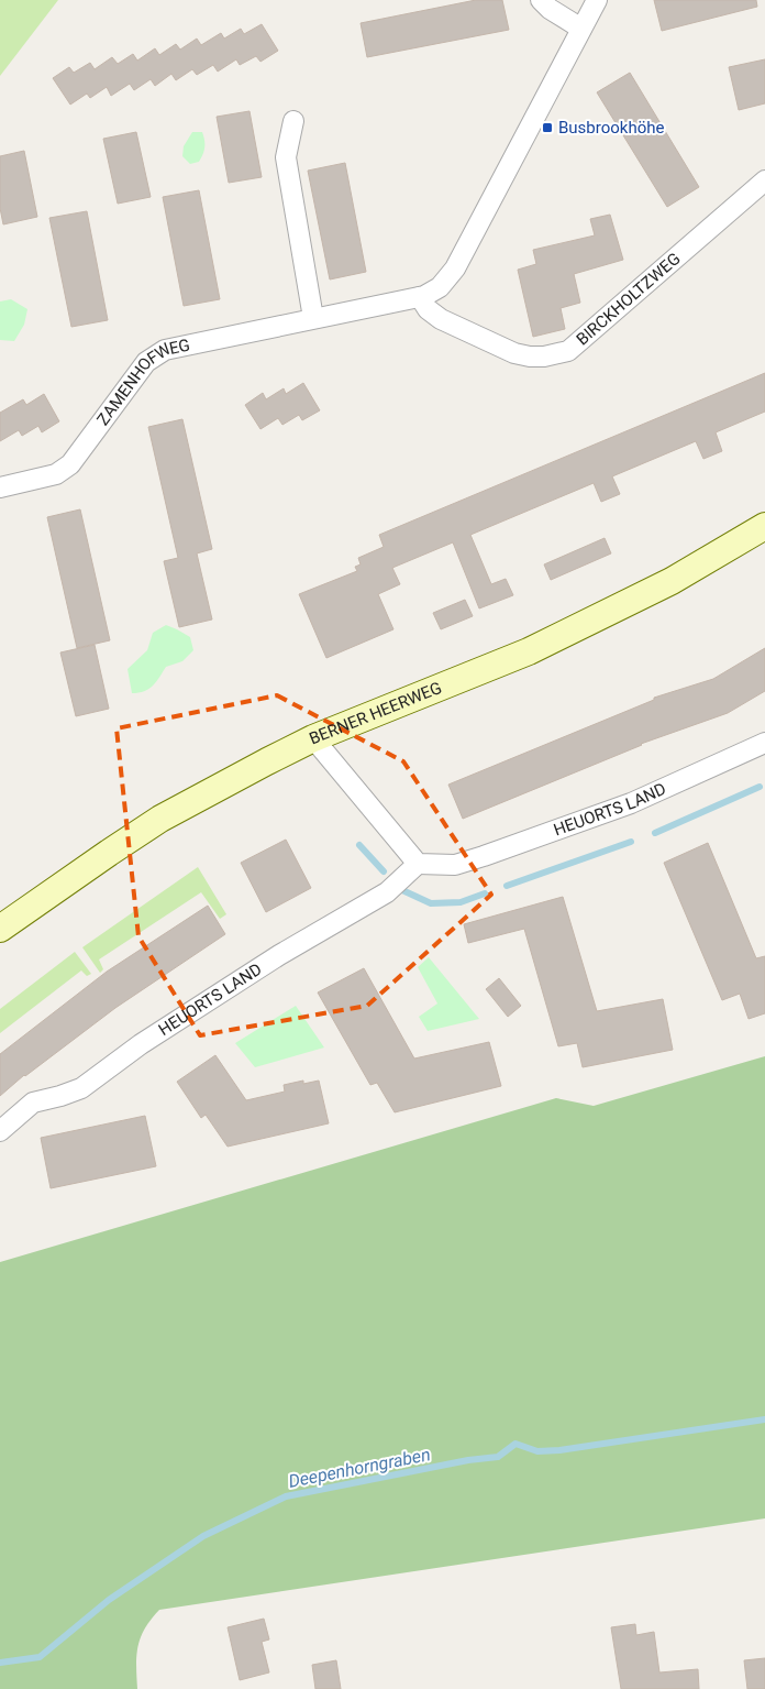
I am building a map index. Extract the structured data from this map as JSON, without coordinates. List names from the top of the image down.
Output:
{
  "streets": {
    "main road": ["BERNER HEERWEG"],
    "street": ["BIRCKHOLTZWEG", "ZAMENHOFWEG", "HEUORTS LAND"]
  },
  "crossings": [
    ["BIRCKHOLTZWEG", "ZAMENHOFWEG"]
  ],
  "water": ["Deepenhorngraben"],
  "places": {
    "transit": ["Busbrookhöhe"]
  }
}
